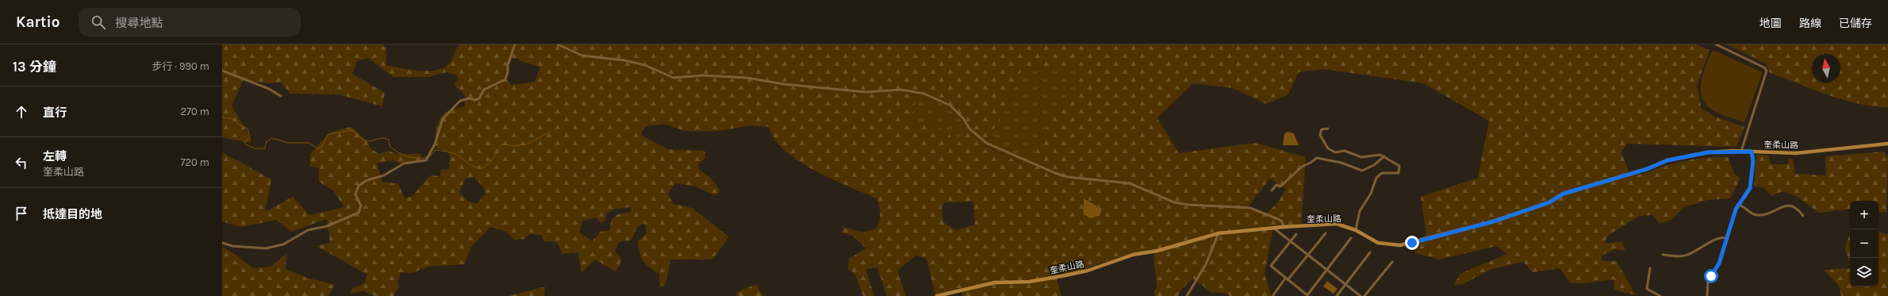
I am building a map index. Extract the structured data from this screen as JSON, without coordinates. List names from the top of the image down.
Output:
{
  "streets": {
    "street": ["奎柔山路"]
  },
  "north": "top",
  "page": {
    "header": "Kartio",
    "search": "搜尋地點",
    "nav": ["地圖", "路線", "已儲存"],
    "heading": ["13 分鐘", "步行 · 990 m"],
    "list": [
      ["直行", "270 m"],
      ["左轉", "奎柔山路", "720 m"],
      "抵達目的地"
    ],
    "map_buttons": ["+", "−"]
  }
}
